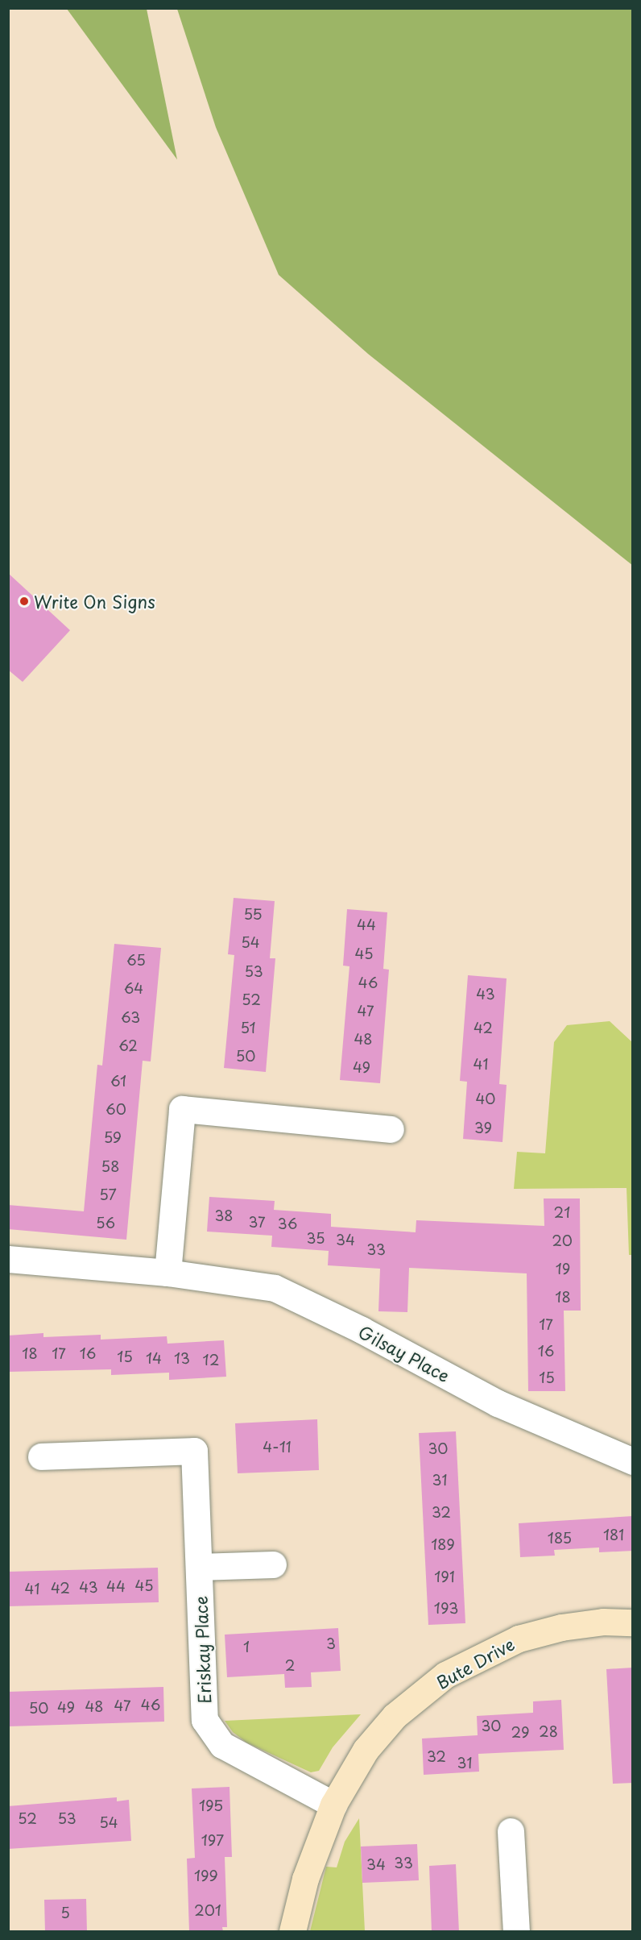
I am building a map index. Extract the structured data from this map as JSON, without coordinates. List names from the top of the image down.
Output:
{
  "streets": {
    "street": ["Gilsay Place", "Eriskay Place", "Bute Drive"]
  },
  "crossings": [
    ["Eriskay Place", "Bute Drive"]
  ],
  "places": ["Write On Signs"],
  "house_numbers": [
    "55",
    "44",
    "54",
    "45",
    "65",
    "53",
    "46",
    "64",
    "43",
    "52",
    "47",
    "63",
    "51",
    "42",
    "48",
    "62",
    "50",
    "41",
    "49",
    "61",
    "40",
    "60",
    "39",
    "59",
    "58",
    "57",
    "21",
    "38",
    "37",
    "56",
    "36",
    "35",
    "34",
    "20",
    "33",
    "19",
    "18",
    "17",
    "16",
    "18",
    "17",
    "16",
    "15",
    "14",
    "13",
    "12",
    "15",
    "4-11",
    "30",
    "31",
    "32",
    "181",
    "185",
    "189",
    "191",
    "45",
    "44",
    "43",
    "42",
    "41",
    "193",
    "3",
    "1",
    "2",
    "46",
    "47",
    "48",
    "49",
    "50",
    "30",
    "28",
    "29",
    "32",
    "31",
    "195",
    "52",
    "53",
    "54",
    "197",
    "33",
    "34",
    "199",
    "201",
    "5"
  ]
}
